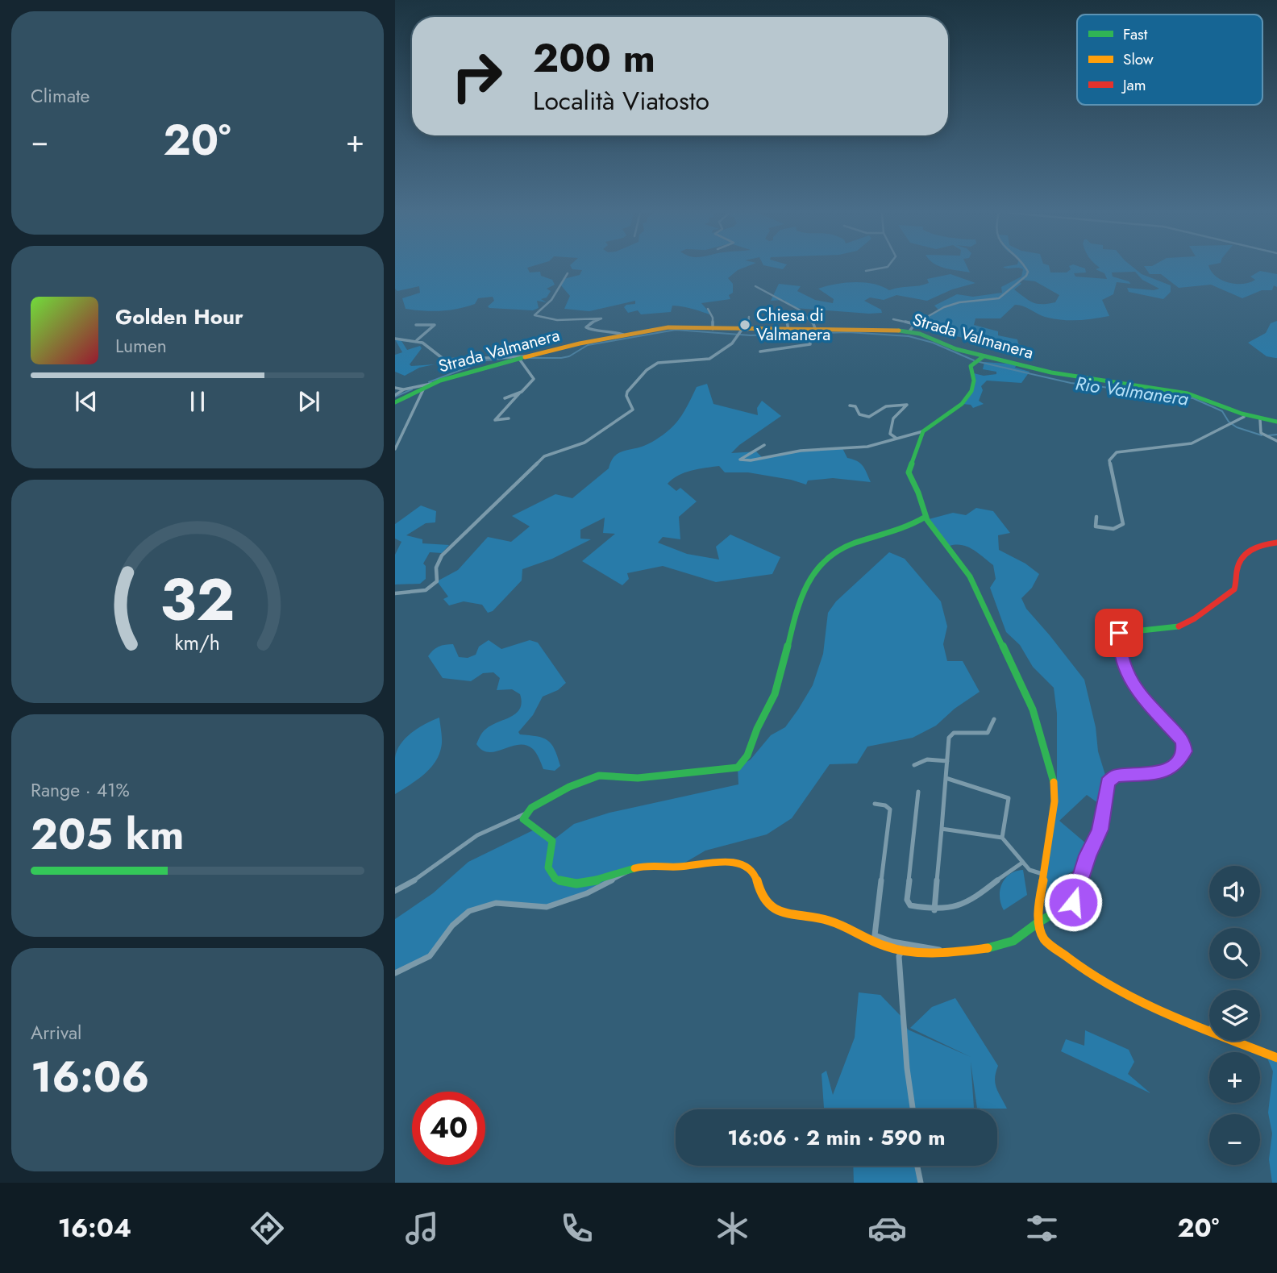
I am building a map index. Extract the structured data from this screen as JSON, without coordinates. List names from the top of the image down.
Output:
{
  "streets": {
    "street": ["Strada Valmanera"]
  },
  "water": ["Rio Valmanera"],
  "places": ["Chiesa di Valmanera"],
  "legend": ["Fast", "Slow", "Jam"],
  "page": {
    "tile": [
      "Climate",
      ["Range · 41%", "205 km"],
      ["Arrival", "16:06"]
    ],
    "turn": ["200 m", "Località Viatosto"],
    "heat": ["−", "20°", "+"],
    "song": ["Golden Hour", "Lumen"],
    "map_buttons": ["+", "−"],
    "limit": "40",
    "trip": "16:06 · 2 min · 590 m",
    "tabs": ["16:04", "20°"],
    "gauge": ["32", "km/h"]
  }
}
